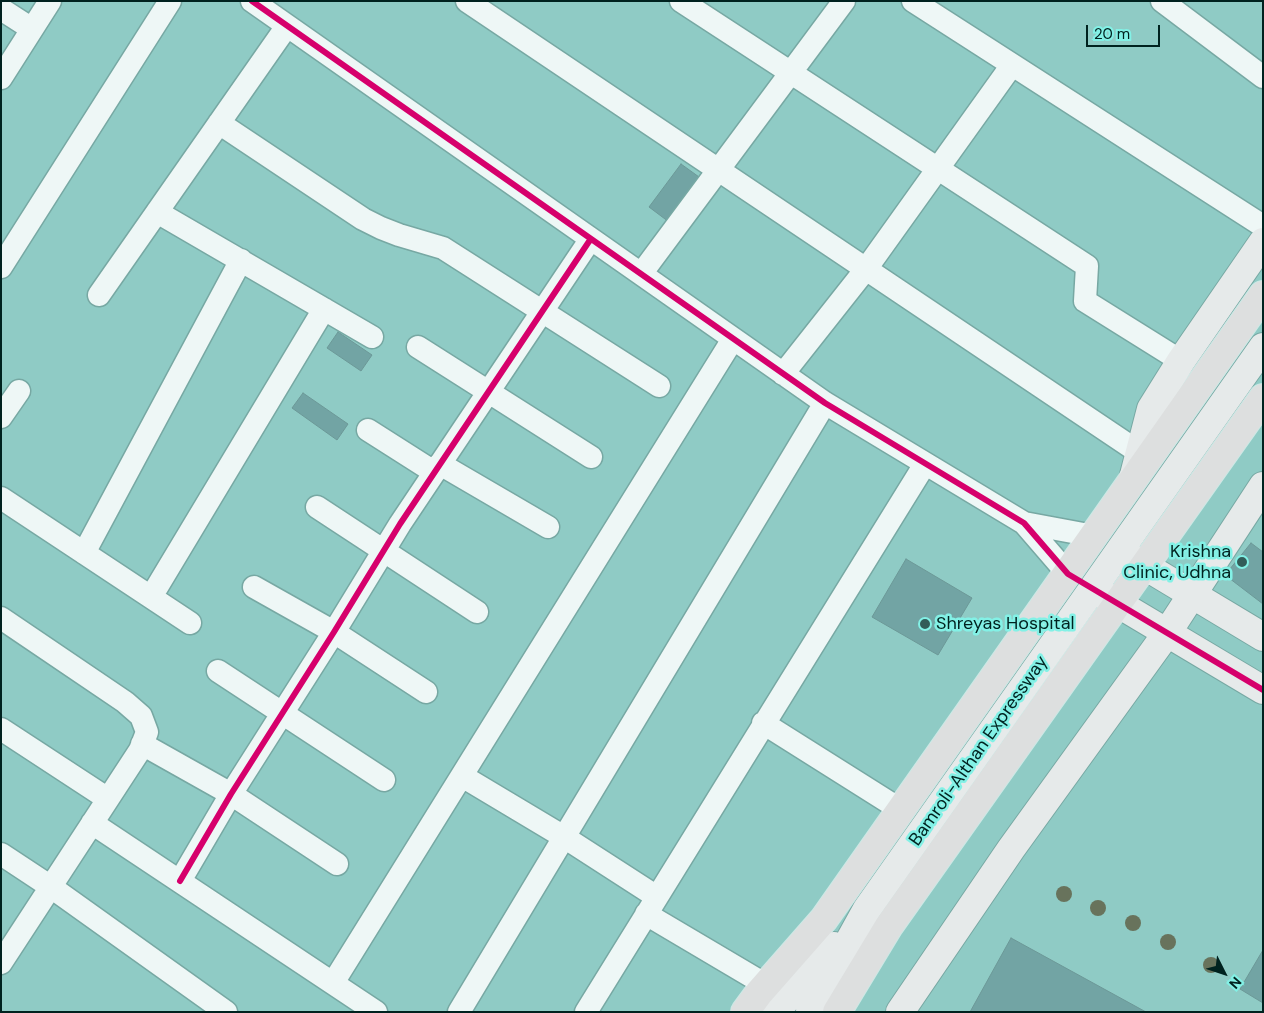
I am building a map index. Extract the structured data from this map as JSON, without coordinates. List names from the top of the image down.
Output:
{
  "streets": {
    "street": ["Bamroli-Althan Expressway"]
  },
  "places": ["Krishna Clinic, Udhna", "Shreyas Hospital"],
  "scale_bar": "20 m",
  "north": "bottom right"
}
